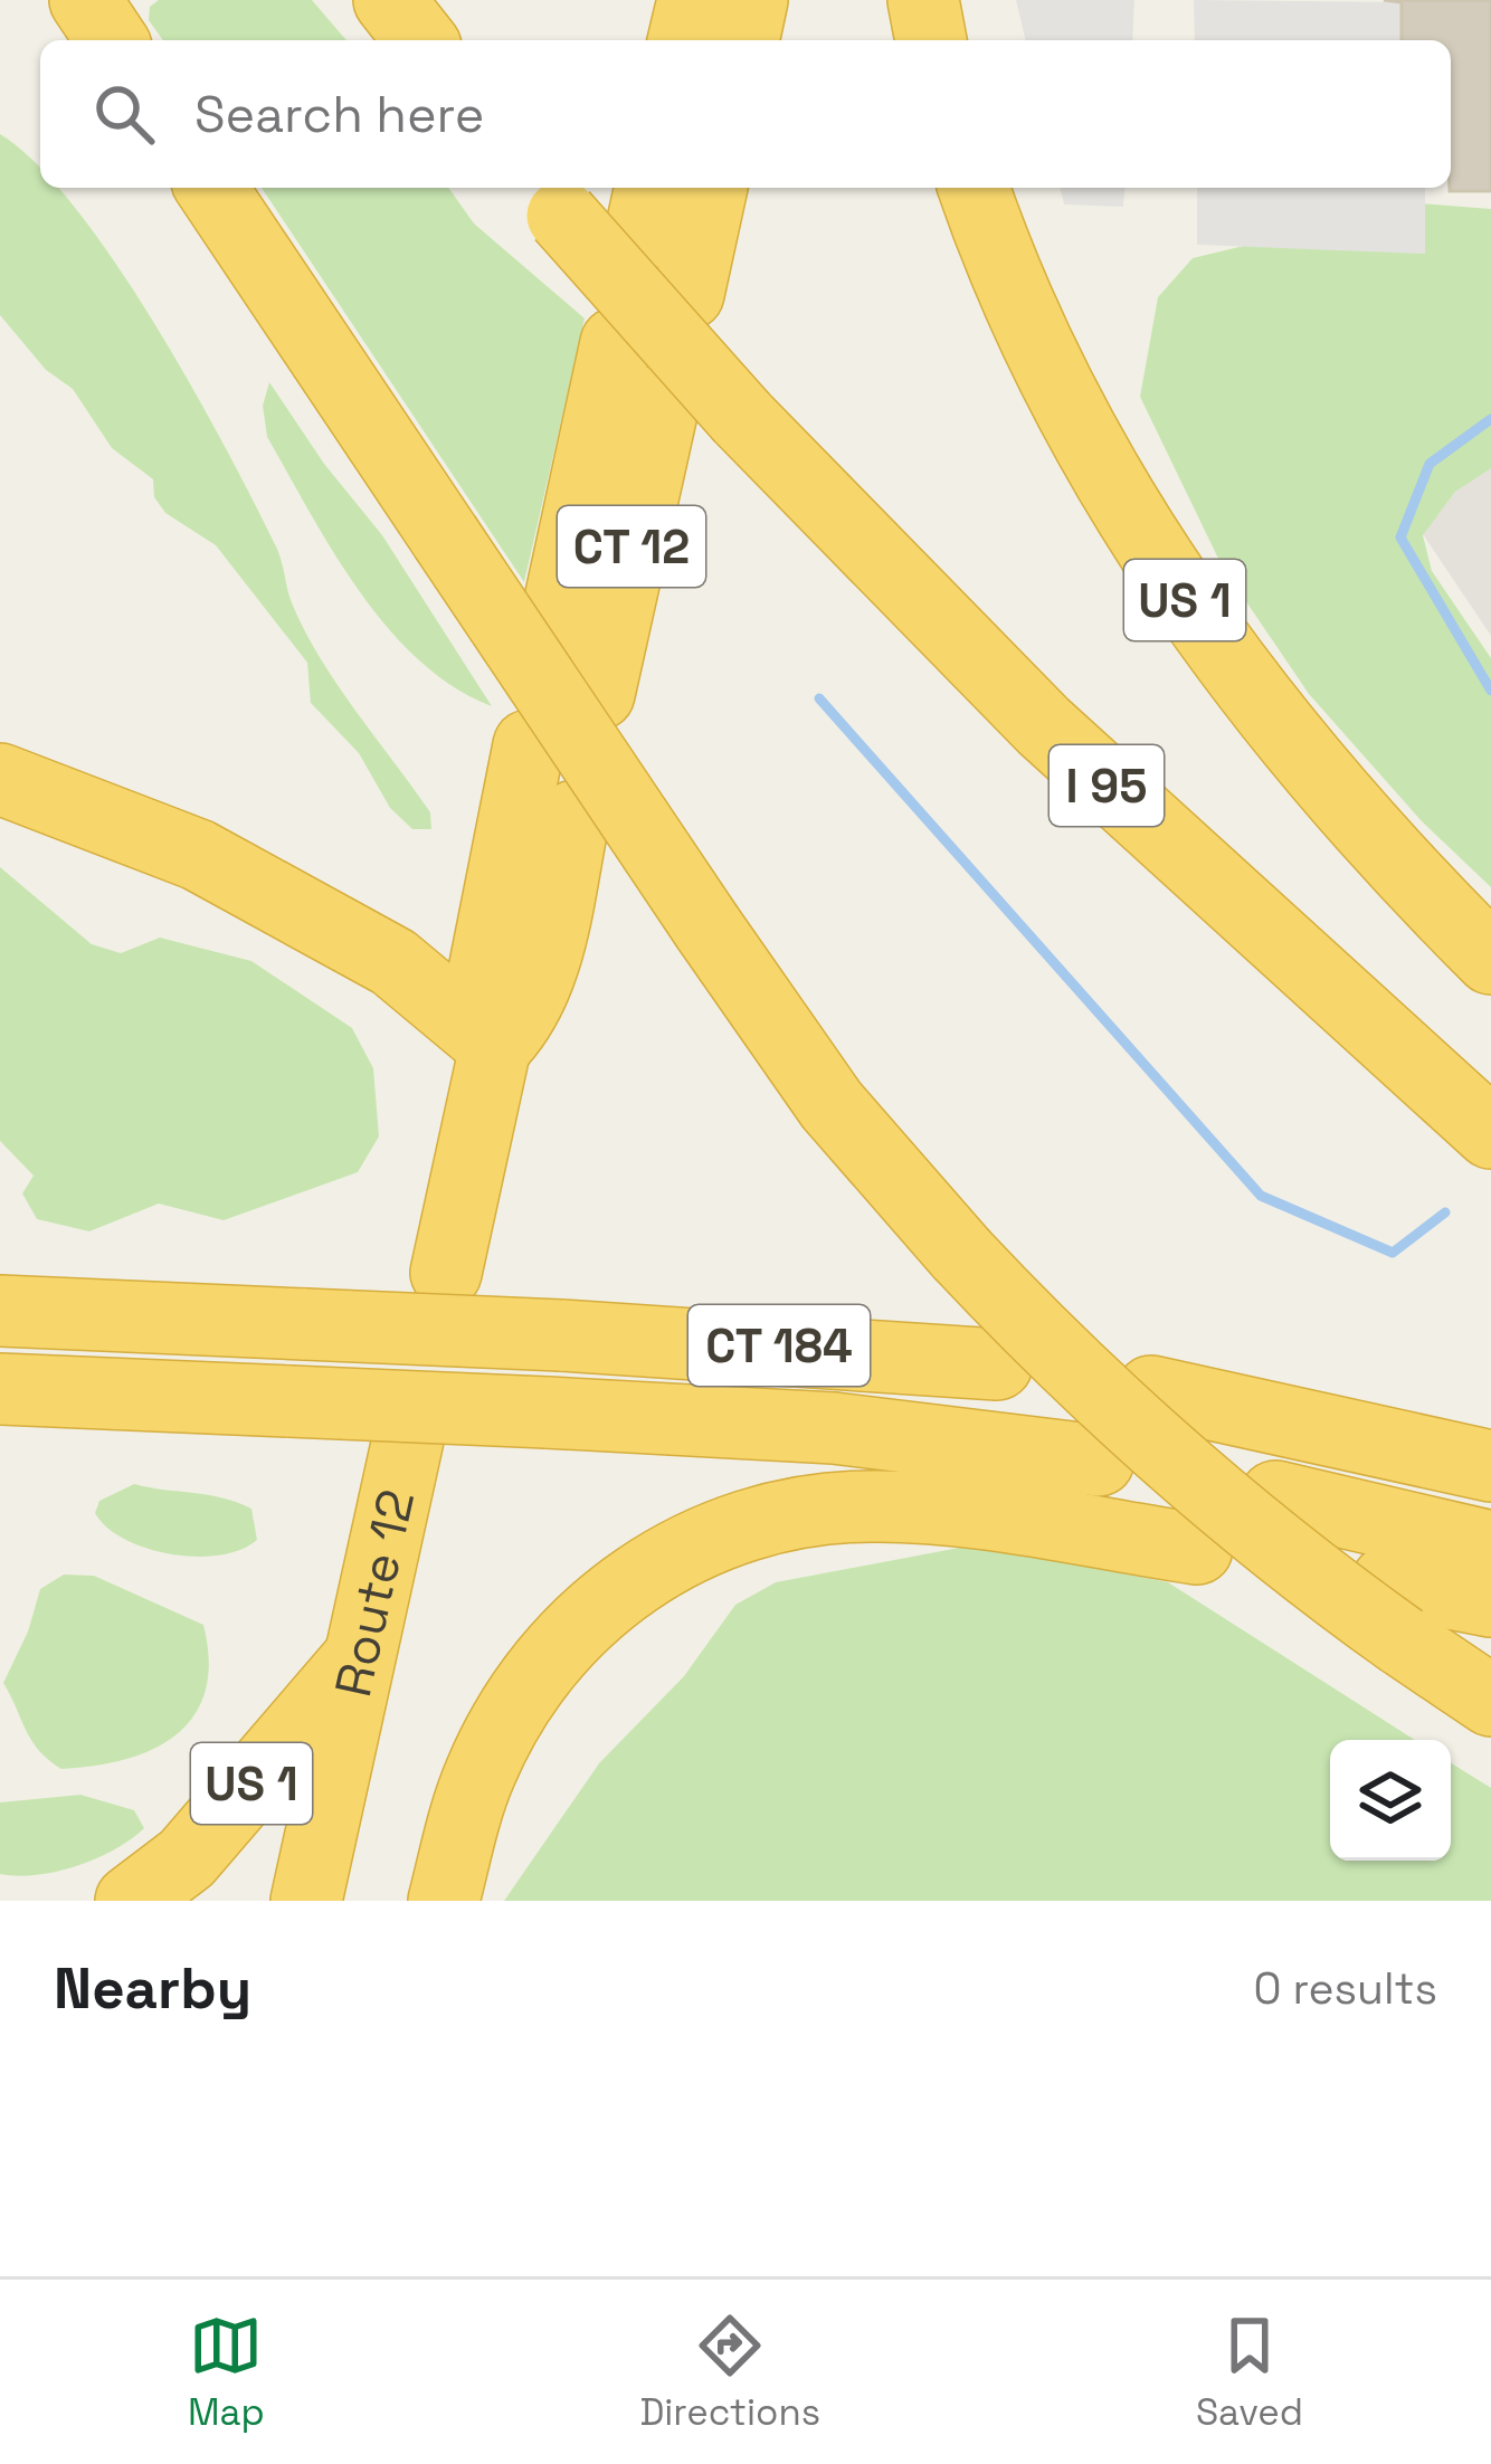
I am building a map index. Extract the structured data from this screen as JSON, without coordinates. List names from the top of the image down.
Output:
{
  "streets": {
    "highway": [
      "CT 12",
      "US 1",
      "I 95",
      "CT 184",
      "Route 12"
    ]
  },
  "crossings": [
    ["US 1", "Route 12"]
  ],
  "page": {
    "search": "Search here",
    "heading": ["Nearby", "0 results"],
    "nav": ["Map", "Directions", "Saved"]
  }
}
